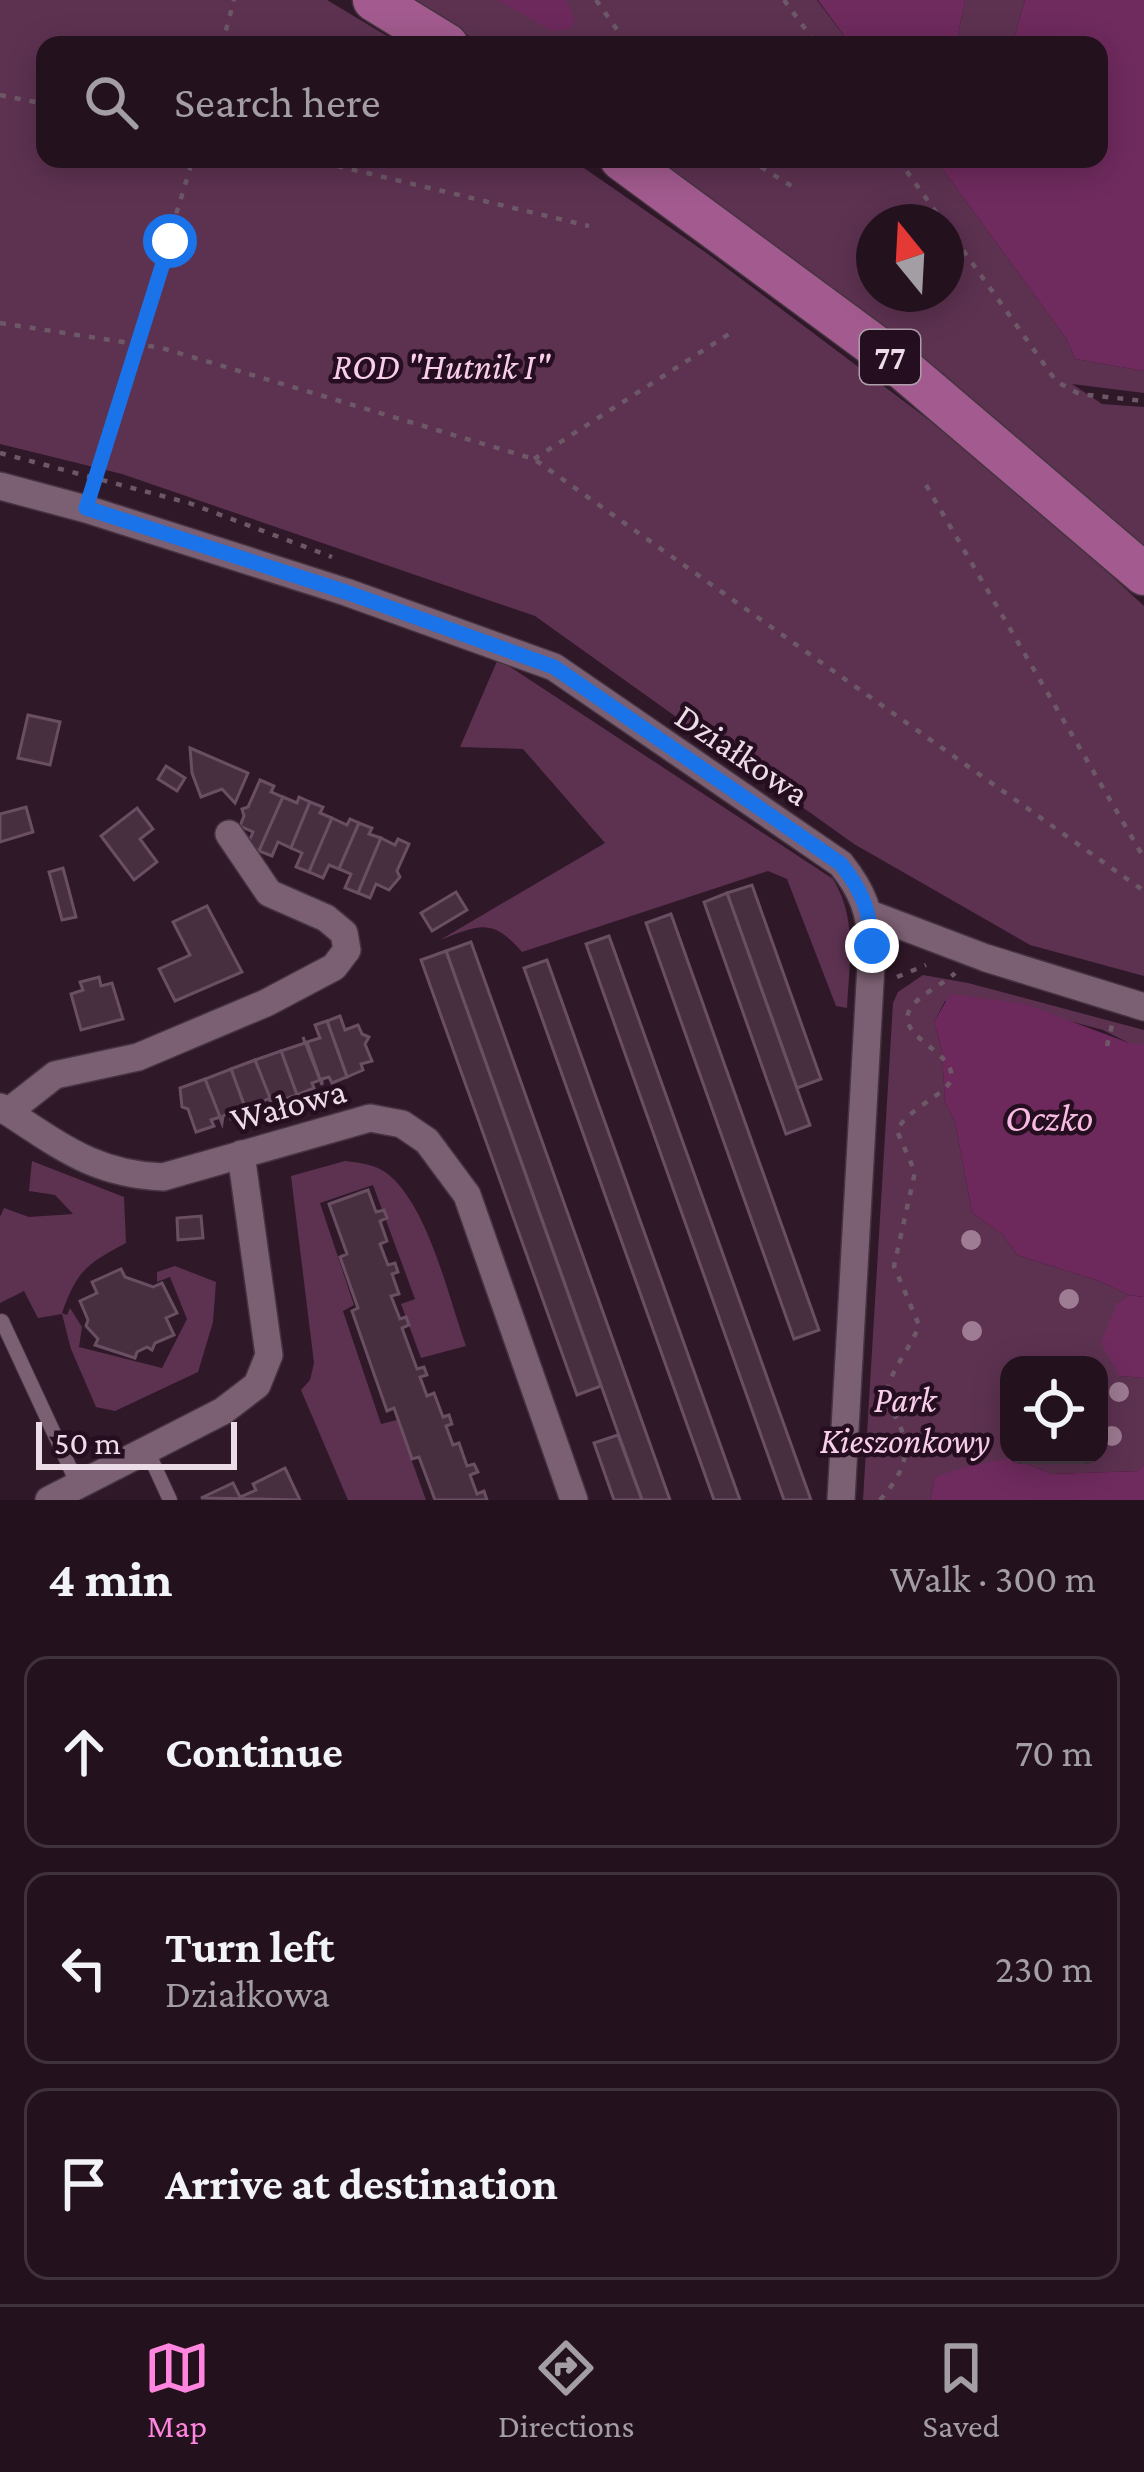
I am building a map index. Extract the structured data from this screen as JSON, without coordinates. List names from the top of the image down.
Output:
{
  "streets": {
    "main road": ["77"],
    "street": ["Działkowa", "Wałowa"]
  },
  "water": ["Oczko"],
  "parks": ["ROD \"Hutnik I\"", "Park Kieszonkowy"],
  "scale_bar": "50 m",
  "north": "top",
  "page": {
    "search": "Search here",
    "scale": "50 m",
    "heading": ["4 min", "Walk · 300 m"],
    "list": [
      ["Continue", "70 m"],
      ["Turn left", "Działkowa", "230 m"],
      "Arrive at destination"
    ],
    "nav": ["Map", "Directions", "Saved"]
  }
}
